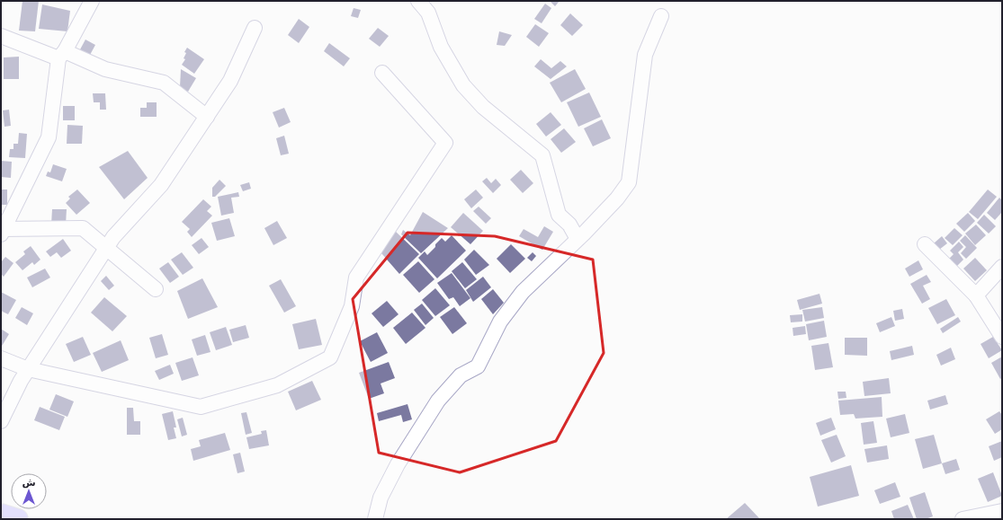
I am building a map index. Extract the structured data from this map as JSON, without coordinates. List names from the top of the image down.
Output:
{
  "north": "top"
}
